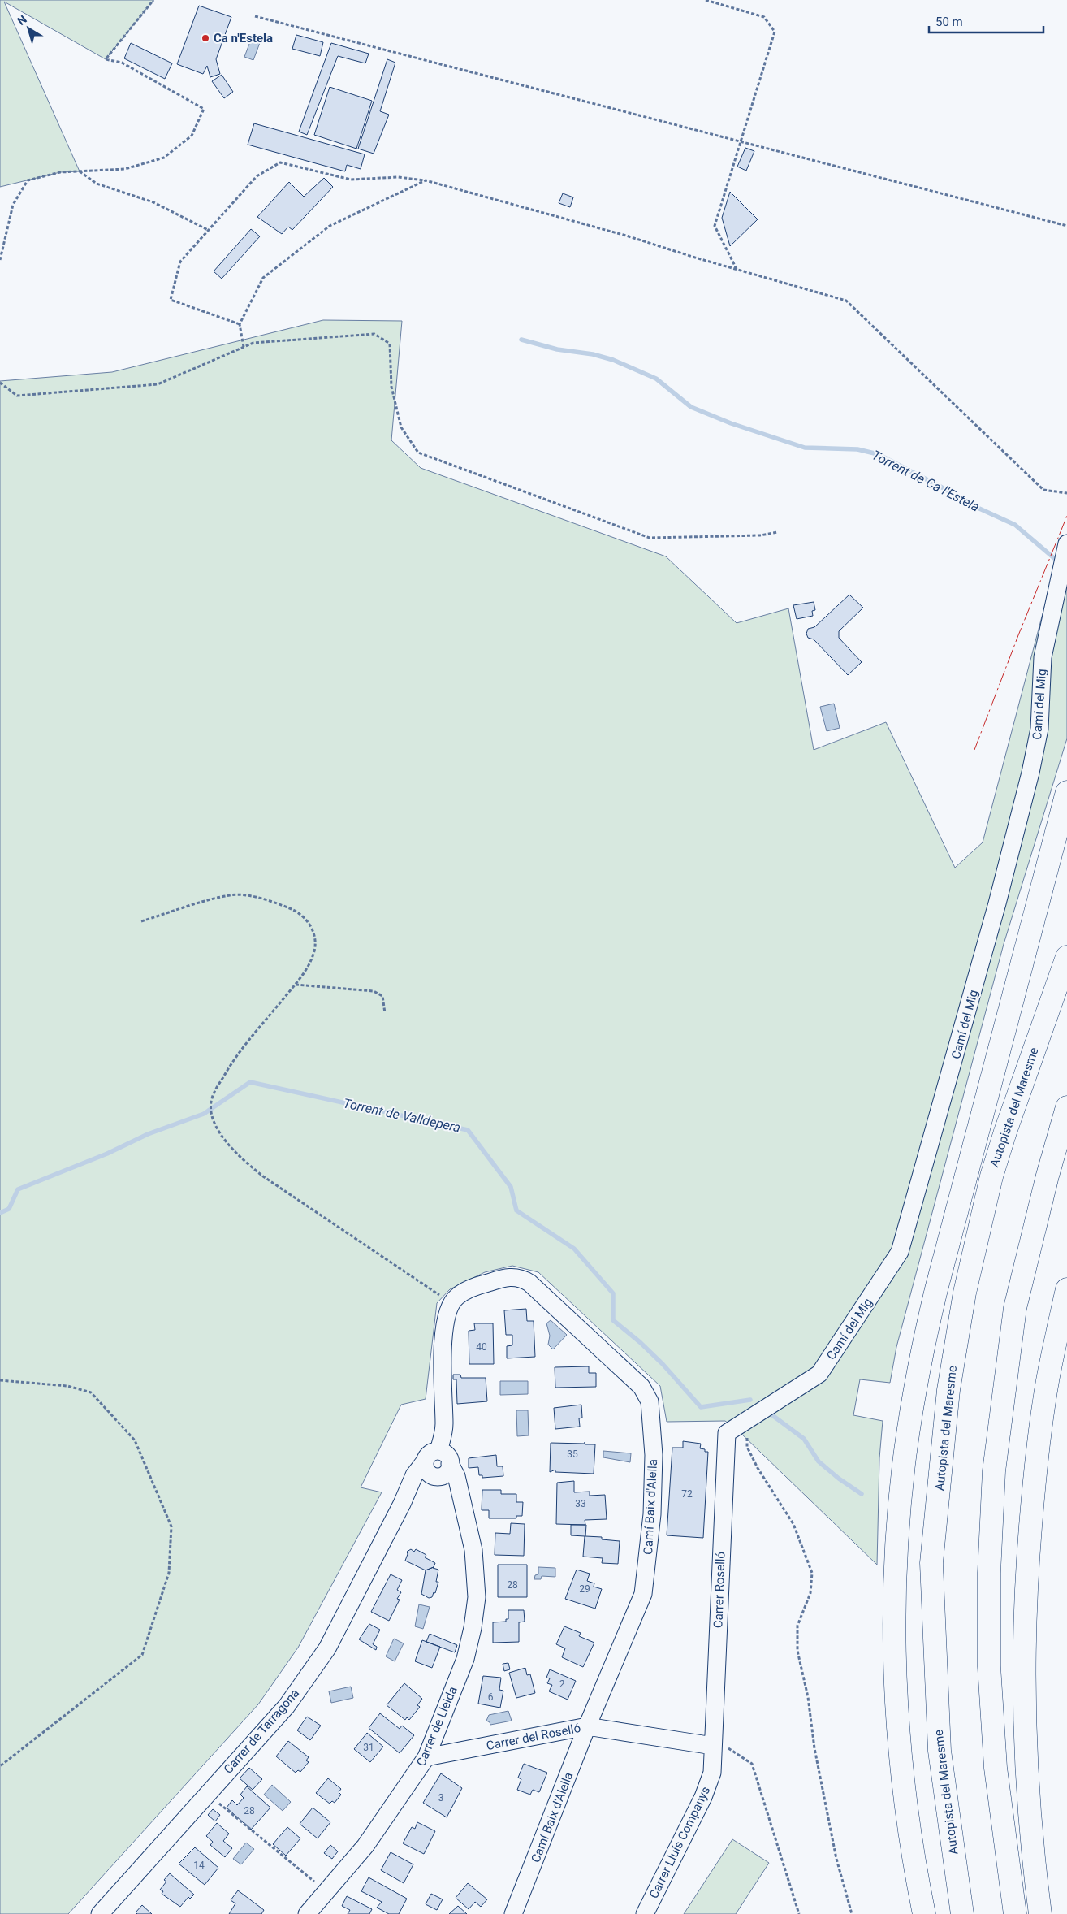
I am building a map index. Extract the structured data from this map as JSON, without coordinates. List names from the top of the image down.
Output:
{
  "streets": {
    "highway": ["Autopista del Maresme"],
    "street": [
      "Camí del Mig",
      "Camí Baix d'Alella",
      "Carrer Roselló",
      "Carrer de Lleida",
      "Carrer de Tarragona",
      "Carrer del Roselló",
      "Carrer Lluís Companys"
    ]
  },
  "crossings": [
    ["Camí del Mig", "Carrer Roselló"],
    ["Camí Baix d'Alella", "Carrer de Lleida"],
    ["Camí Baix d'Alella", "Carrer del Roselló"],
    ["Carrer Roselló", "Carrer del Roselló"],
    ["Carrer Roselló", "Carrer Lluís Companys"],
    ["Carrer de Lleida", "Carrer de Tarragona"],
    ["Carrer de Lleida", "Carrer del Roselló"],
    ["Carrer del Roselló", "Carrer Lluís Companys"]
  ],
  "water": ["Torrent de Ca l'Estela", "Torrent de Valldepera"],
  "places": ["Ca n'Estela"],
  "house_numbers": [
    "40",
    "35",
    "72",
    "33",
    "28",
    "29",
    "2",
    "6",
    "31",
    "3",
    "28",
    "14"
  ],
  "scale_bar": "50 m",
  "north": "top left"
}
